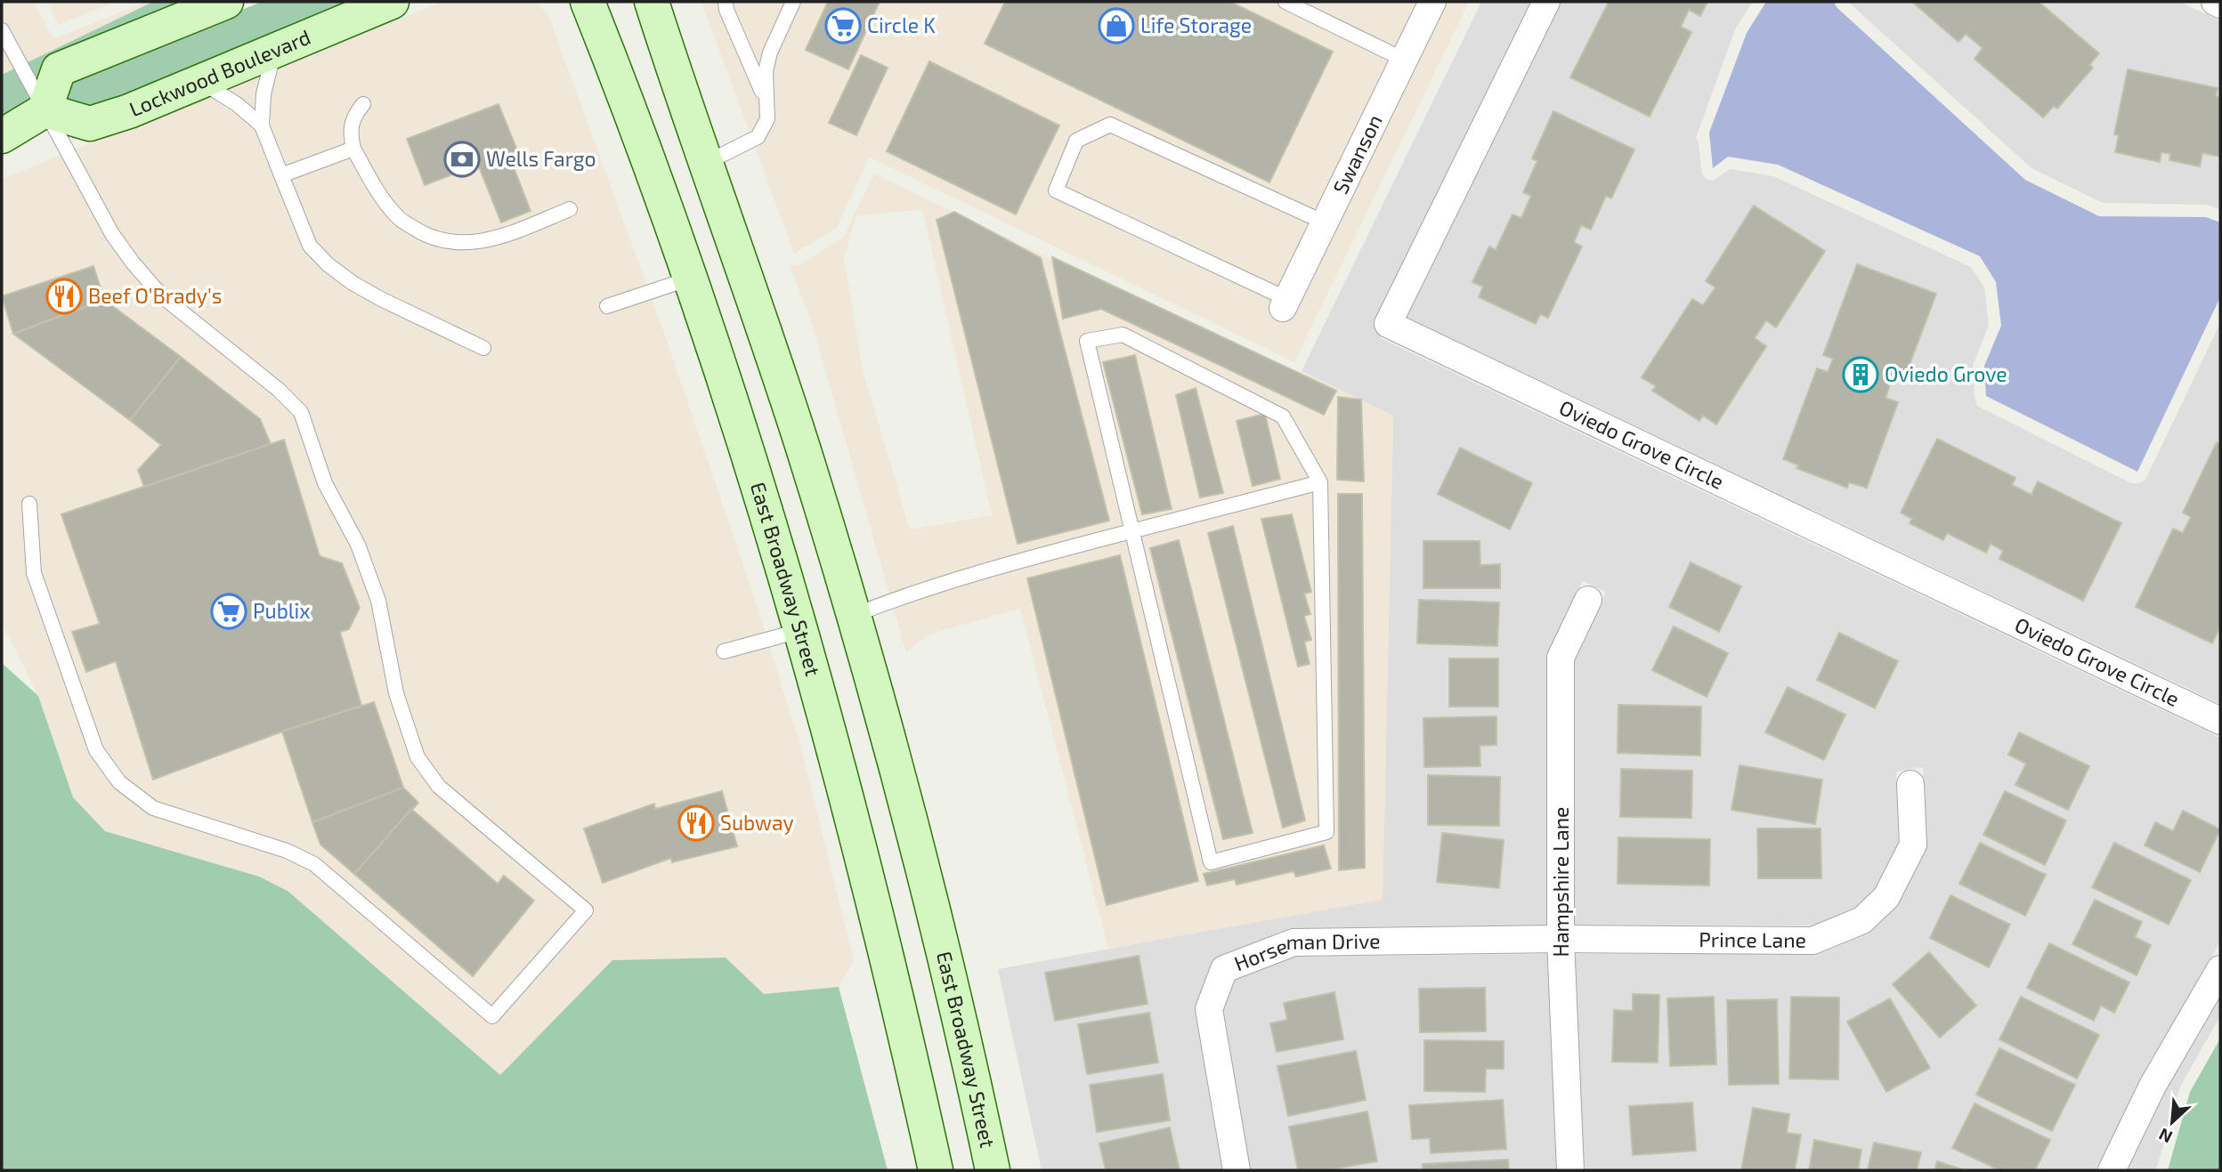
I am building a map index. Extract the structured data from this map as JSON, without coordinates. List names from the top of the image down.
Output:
{
  "streets": {
    "main road": ["Lockwood Boulevard", "East Broadway Street"],
    "street": [
      "Swanson",
      "Oviedo Grove Circle",
      "Hampshire Lane",
      "Prince Lane",
      "Horseman Drive"
    ]
  },
  "crossings": [
    ["Hampshire Lane", "Prince Lane"],
    ["Hampshire Lane", "Horseman Drive"],
    ["Prince Lane", "Horseman Drive"]
  ],
  "places": {
    "supermarket": ["Circle K", "Publix"],
    "shop": ["Life Storage"],
    "bank": ["Wells Fargo"],
    "restaurant": ["Beef O'Brady's", "Subway"],
    "building": ["Oviedo Grove"]
  },
  "north": "bottom left"
}
